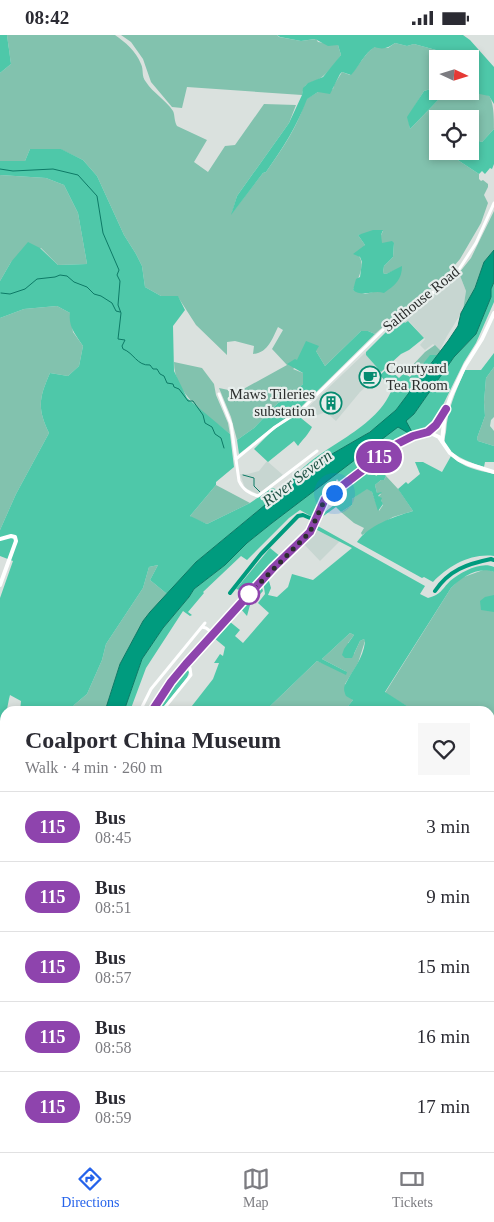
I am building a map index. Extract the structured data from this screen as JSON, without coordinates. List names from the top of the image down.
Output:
{
  "streets": {
    "street": ["Salthouse Road"]
  },
  "water": ["River Severn"],
  "places": {
    "cafe": ["Courtyard Tea Room"],
    "building": ["Maws Tileries substation"]
  },
  "lines": ["bus line 115"],
  "north": "right",
  "page": {
    "status": "08:42",
    "on_map": "115",
    "heading": ["Coalport China Museum", "Walk · 4 min · 260 m"],
    "list": [
      {
        "mark": "115",
        "name": "Bus",
        "note": "08:45",
        "value": "3 min"
      },
      {
        "mark": "115",
        "name": "Bus",
        "note": "08:51",
        "value": "9 min"
      },
      {
        "mark": "115",
        "name": "Bus",
        "note": "08:57",
        "value": "15 min"
      },
      {
        "mark": "115",
        "name": "Bus",
        "note": "08:58",
        "value": "16 min"
      },
      {
        "mark": "115",
        "name": "Bus",
        "note": "08:59",
        "value": "17 min"
      }
    ],
    "tabs": ["Directions", "Map", "Tickets"]
  }
}
